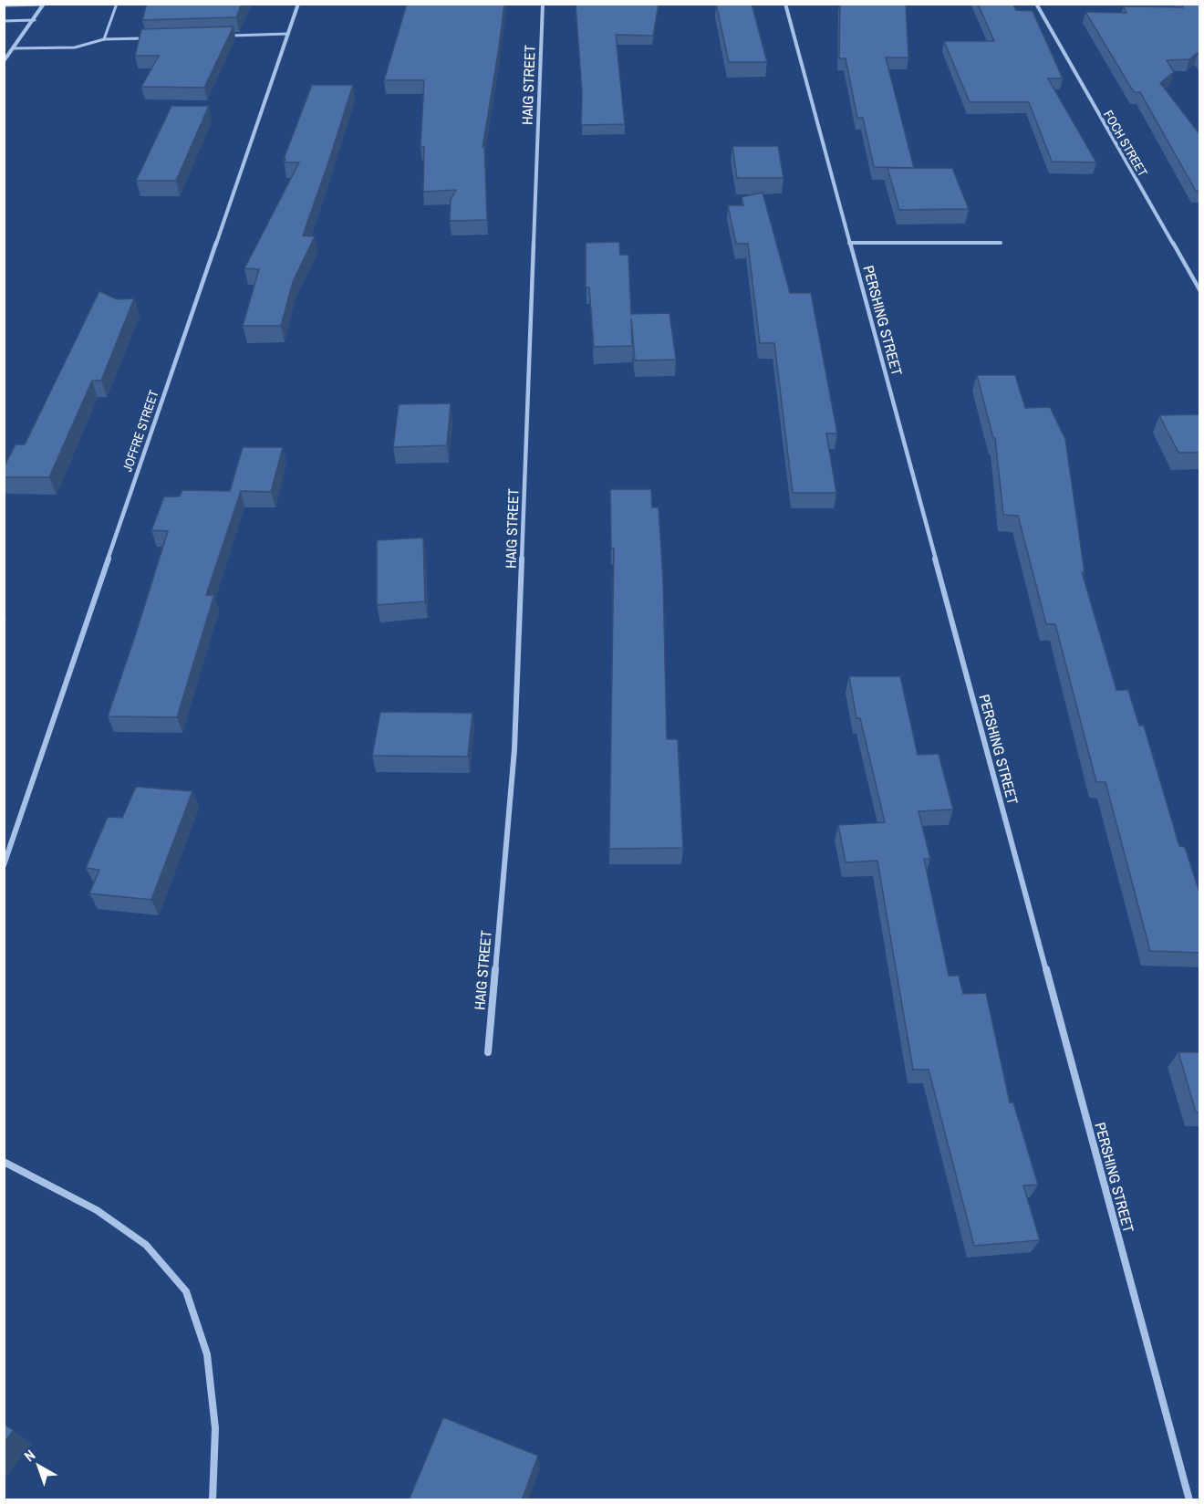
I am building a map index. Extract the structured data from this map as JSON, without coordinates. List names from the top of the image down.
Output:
{
  "streets": {
    "street": [
      "HAIG STREET",
      "FOCH STREET",
      "PERSHING STREET",
      "JOFFRE STREET"
    ]
  },
  "north": "top left"
}
